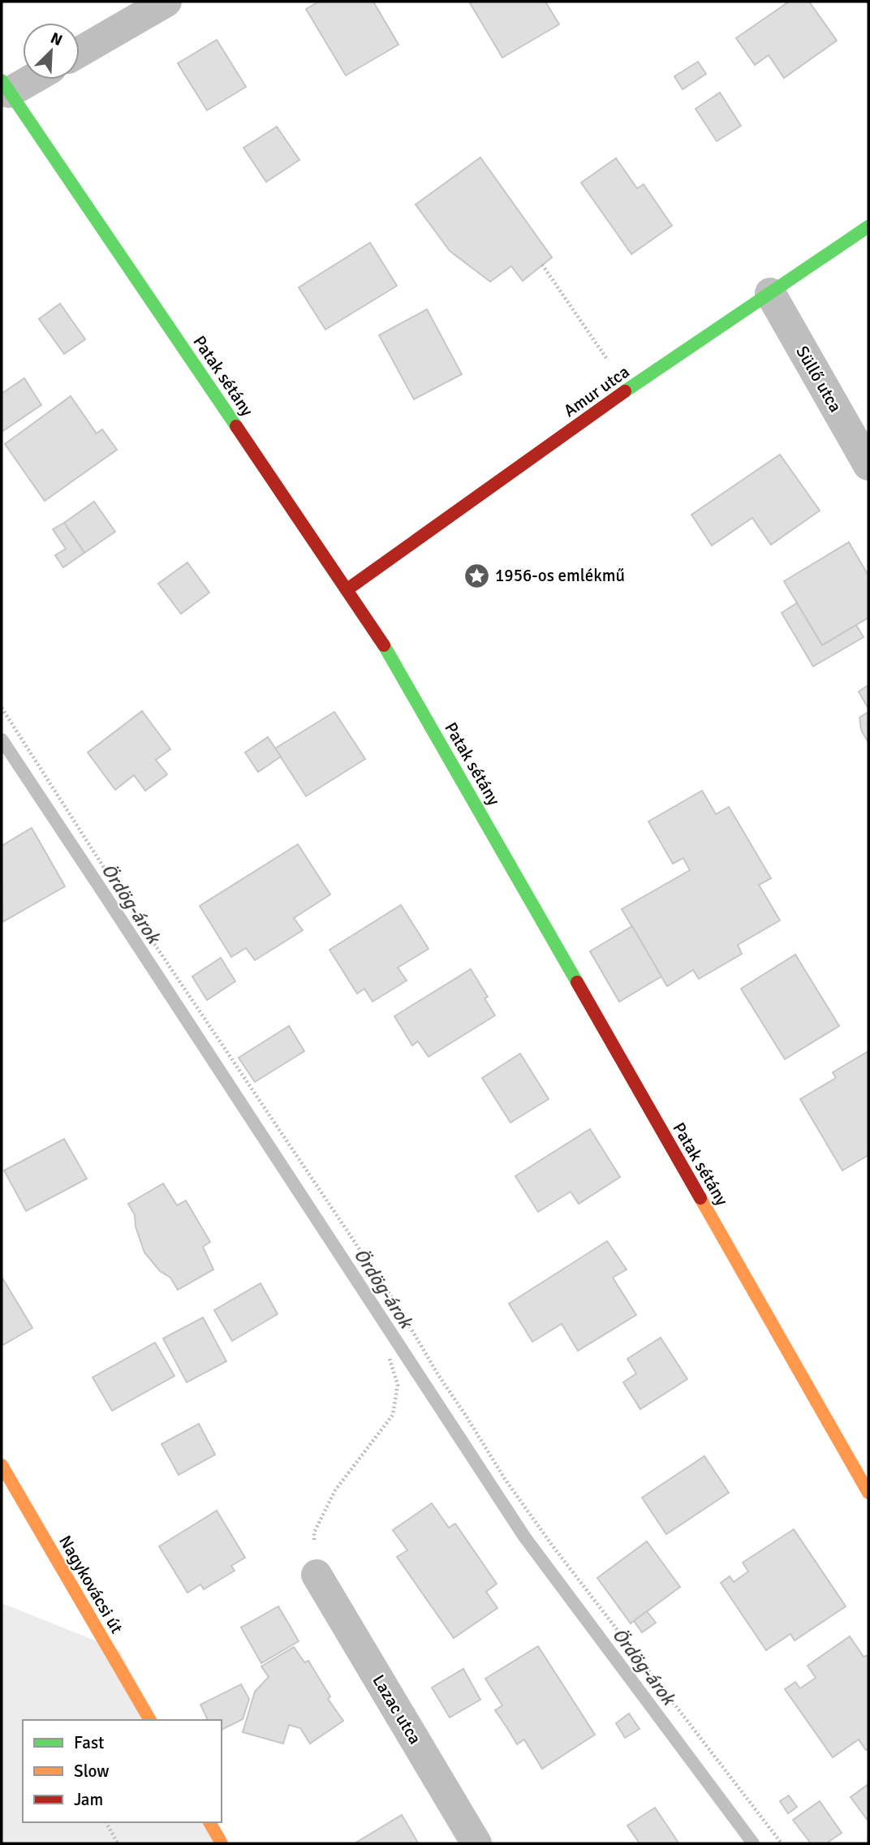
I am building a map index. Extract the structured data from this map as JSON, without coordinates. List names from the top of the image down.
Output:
{
  "streets": {
    "street": [
      "Patak sétány",
      "Süllő utca",
      "Amur utca",
      "Nagykovácsi út",
      "Lazac utca"
    ]
  },
  "crossings": [
    ["Patak sétány", "Amur utca"],
    ["Süllő utca", "Amur utca"]
  ],
  "water": ["Ördög-árok"],
  "places": {
    "place": ["1956-os emlékmű"]
  },
  "legend": ["Fast", "Slow", "Jam"],
  "north": "top right"
}
